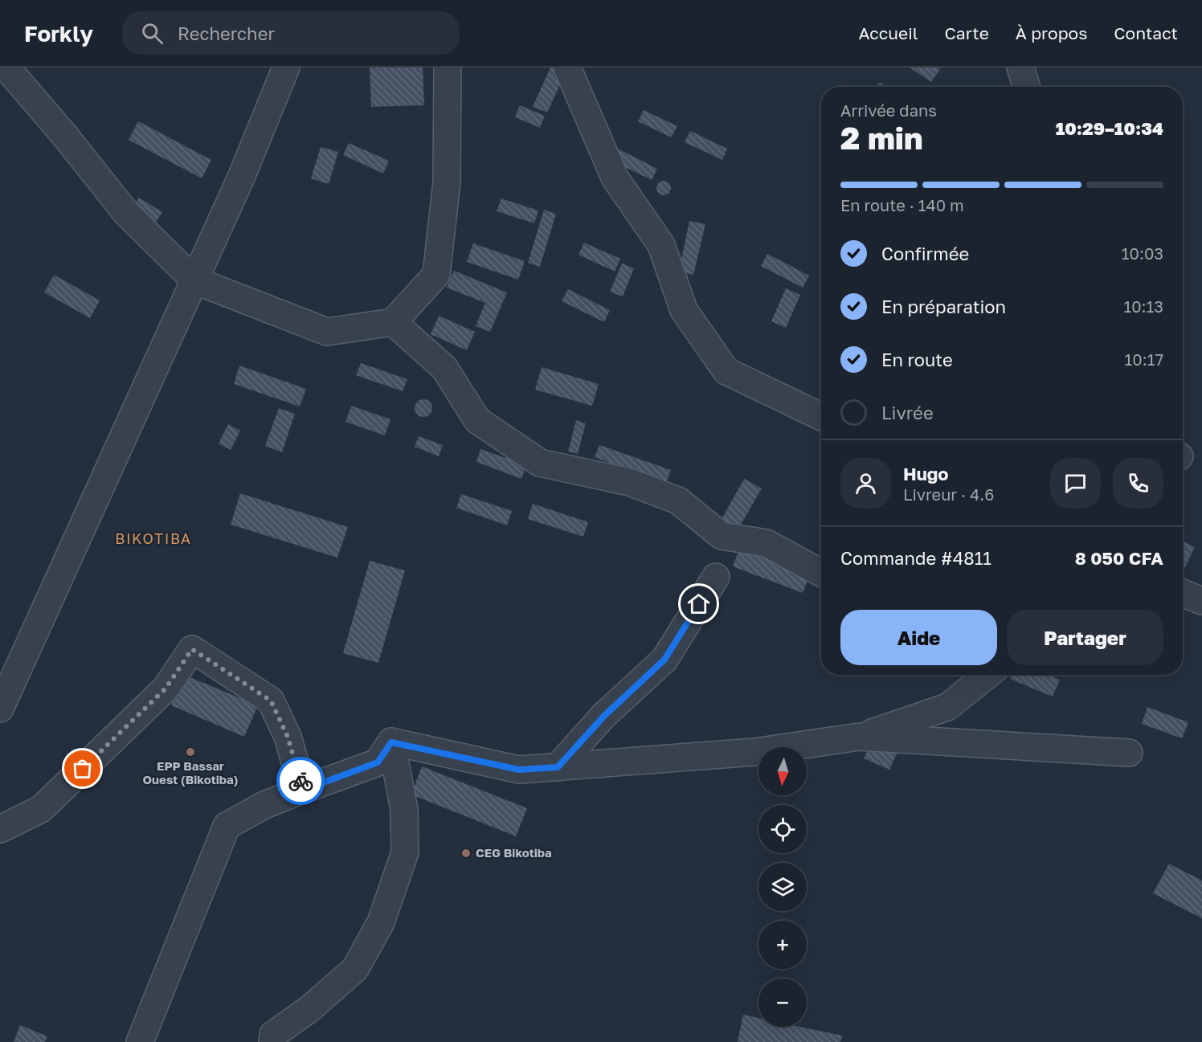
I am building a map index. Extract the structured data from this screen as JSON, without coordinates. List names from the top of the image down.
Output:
{
  "districts": ["BIKOTIBA"],
  "places": ["EPP Bassar Ouest (Bikotiba)", "CEG Bikotiba"],
  "north": "bottom",
  "page": {
    "header": "Forkly",
    "search": "Rechercher",
    "nav": [
      "Accueil",
      "Carte",
      "À propos",
      "Contact"
    ],
    "heading": ["2 min", "Arrivée dans", "10:29–10:34"],
    "panel": [
      "Hugo",
      "Livreur · 4.6",
      "Commande #4811",
      "8 050 CFA"
    ],
    "bar": "En route · 140 m",
    "list": [
      ["Confirmée", "10:03"],
      ["En préparation", "10:13"],
      ["En route", "10:17"],
      "Livrée"
    ],
    "buttons": ["Aide", "Partager"],
    "map_buttons": ["+", "−"]
  }
}
